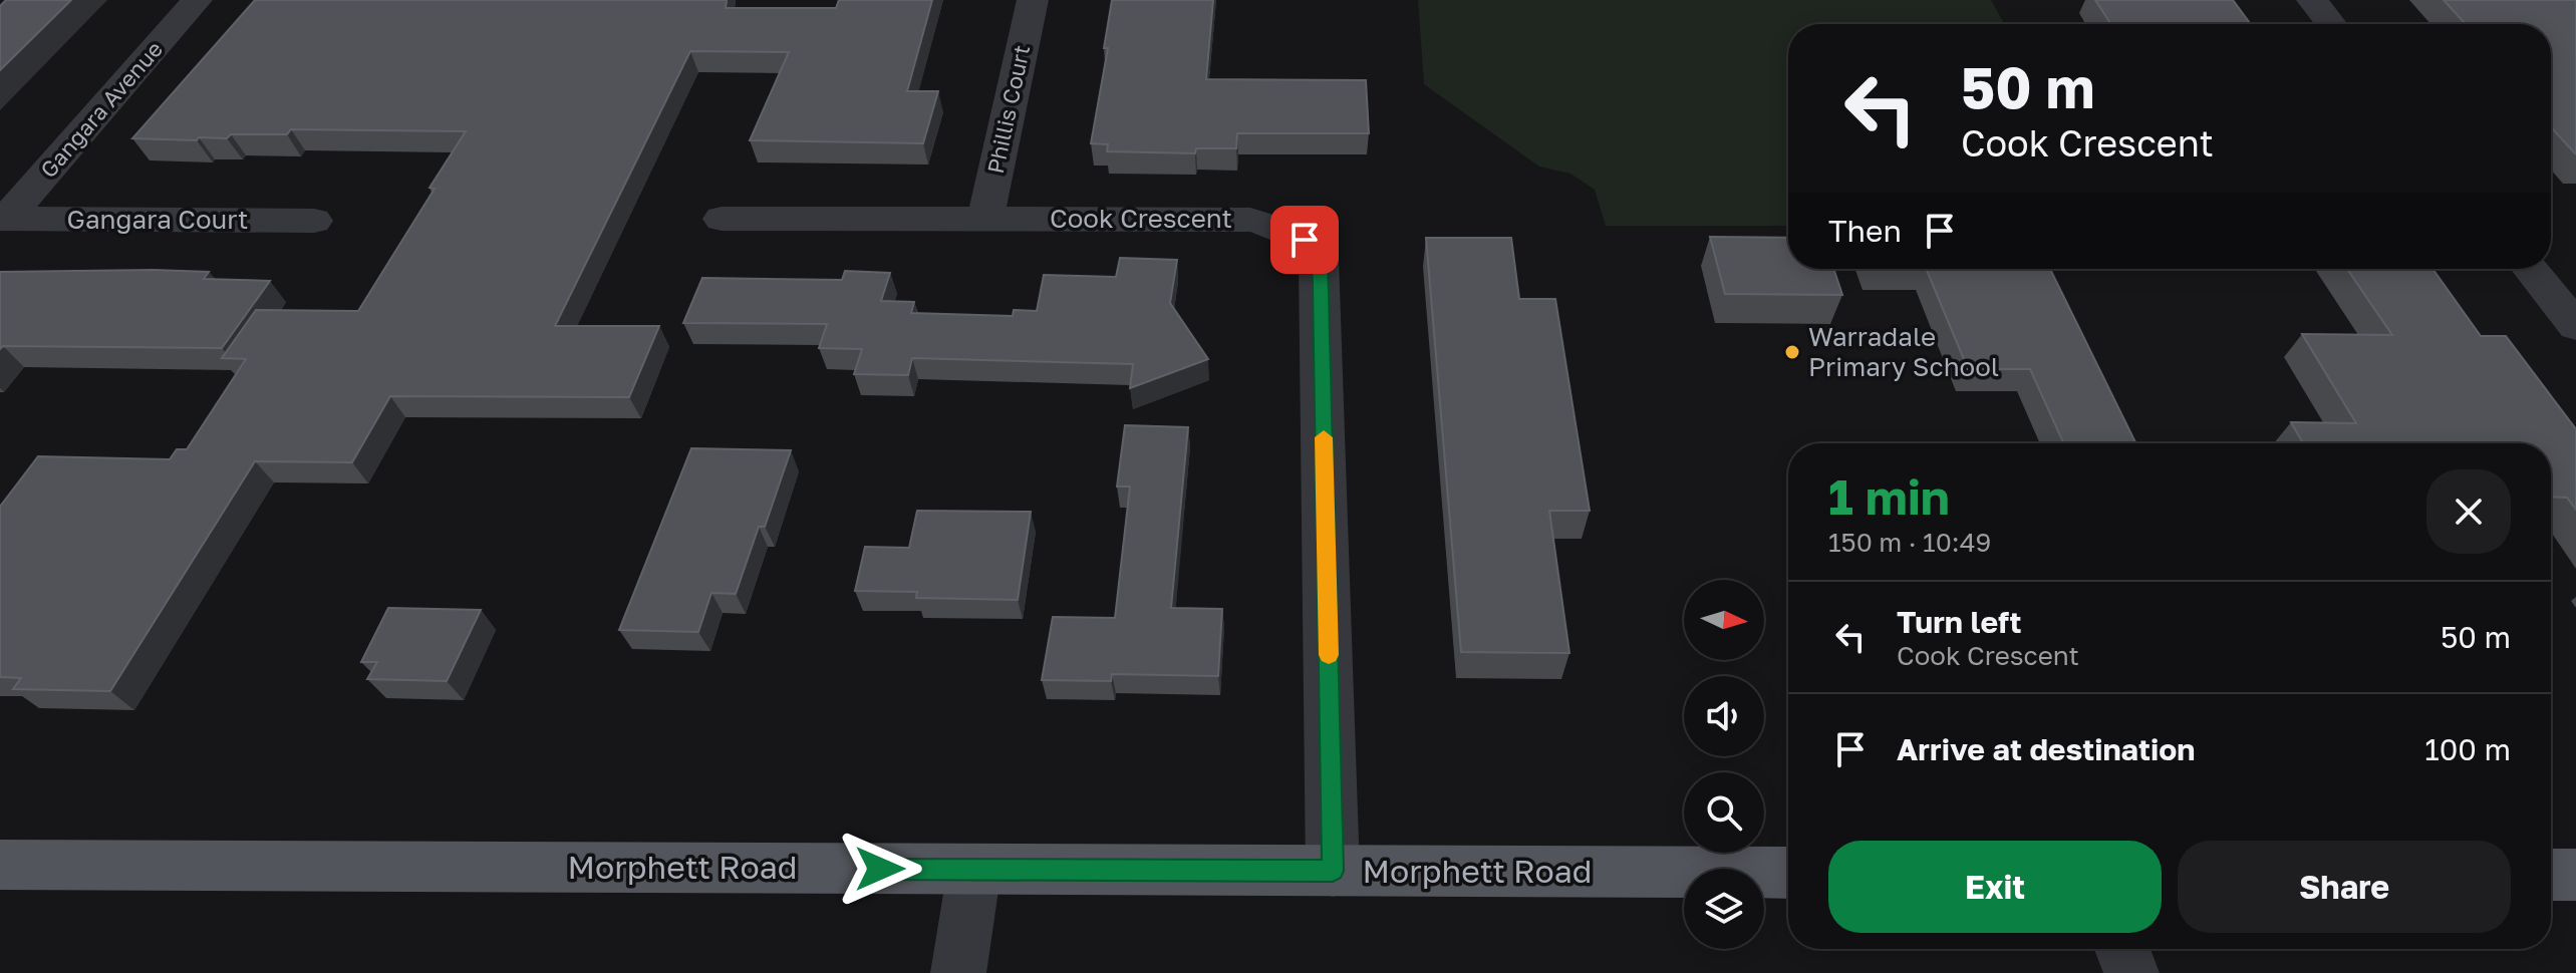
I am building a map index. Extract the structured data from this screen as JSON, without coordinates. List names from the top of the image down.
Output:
{
  "streets": {
    "main road": ["Morphett Road"],
    "street": [
      "Gangara Avenue",
      "Phillis Court",
      "Cook Crescent",
      "Gangara Court"
    ]
  },
  "crossings": [
    ["Gangara Avenue", "Gangara Court"],
    ["Phillis Court", "Cook Crescent"],
    ["Cook Crescent", "Morphett Road"]
  ],
  "places": ["Warradale Primary School"],
  "north": "right",
  "page": {
    "turn": ["50 m", "Cook Crescent"],
    "then": "Then",
    "heading": ["1 min", "150 m · 10:49"],
    "list": [
      {
        "name": "Turn left",
        "note": "Cook Crescent",
        "value": "50 m"
      },
      {
        "name": "Arrive at destination",
        "value": "100 m"
      }
    ],
    "buttons": ["Exit", "Share"]
  }
}
